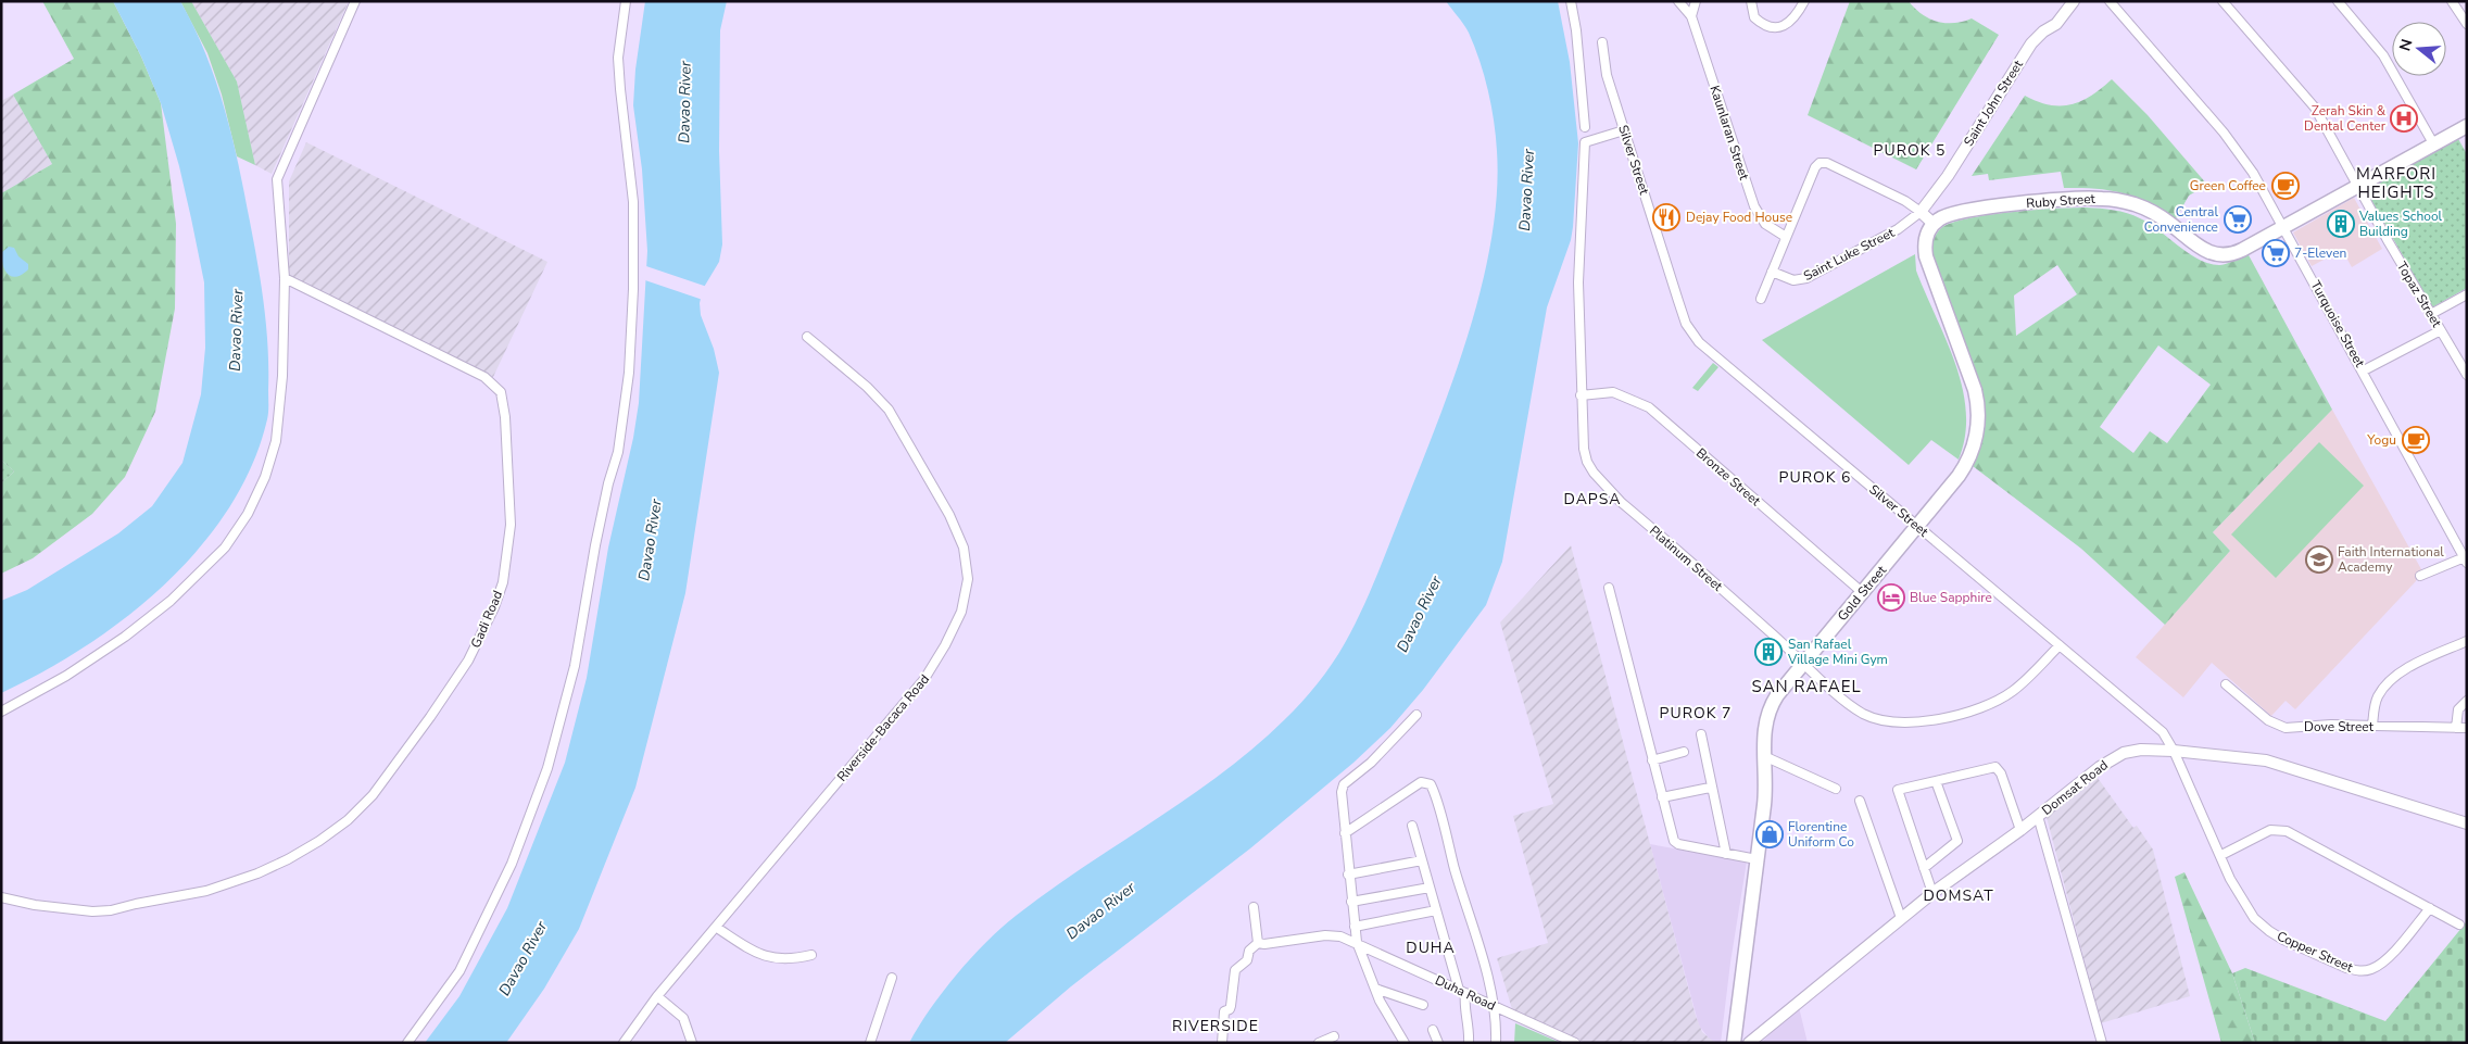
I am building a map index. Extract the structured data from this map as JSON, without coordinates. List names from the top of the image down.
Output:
{
  "streets": {
    "main road": ["Ruby Street", "Gold Street"],
    "street": [
      "Saint John Street",
      "Kaunlaran Street",
      "Silver Street",
      "Saint Luke Street",
      "Topaz Street",
      "Turquoise Street",
      "Bronze Street",
      "Platinum Street",
      "Gadi Road",
      "Dove Street",
      "Riverside-Bacaca Road",
      "Domsat Road",
      "Copper Street",
      "Duha Road"
    ]
  },
  "crossings": [
    ["Saint John Street", "Saint Luke Street"],
    ["Silver Street", "Platinum Street"],
    ["Silver Street", "Gold Street"],
    ["Silver Street", "Domsat Road"],
    ["Silver Street", "Copper Street"],
    ["Ruby Street", "Topaz Street"],
    ["Ruby Street", "Turquoise Street"],
    ["Ruby Street", "Gold Street"],
    ["Bronze Street", "Platinum Street"],
    ["Bronze Street", "Gold Street"],
    ["Platinum Street", "Gold Street"]
  ],
  "districts": [
    "PUROK 5",
    "MARFORI HEIGHTS",
    "PUROK 6",
    "DAPSA",
    "SAN RAFAEL",
    "PUROK 7",
    "DOMSAT",
    "DUHA",
    "RIVERSIDE"
  ],
  "water": ["Davao River"],
  "places": {
    "hospital": ["Zerah Skin & Dental Center"],
    "cafe": ["Green Coffee", "Yogu"],
    "restaurant": ["Dejay Food House"],
    "supermarket": ["Central Convenience", "7-Eleven"],
    "building": ["Values School Building", "San Rafael Village Mini Gym"],
    "school or university": ["Faith International Academy"],
    "hotel": ["Blue Sapphire"],
    "shop": ["Florentine Uniform Co"]
  },
  "north": "left"
}
